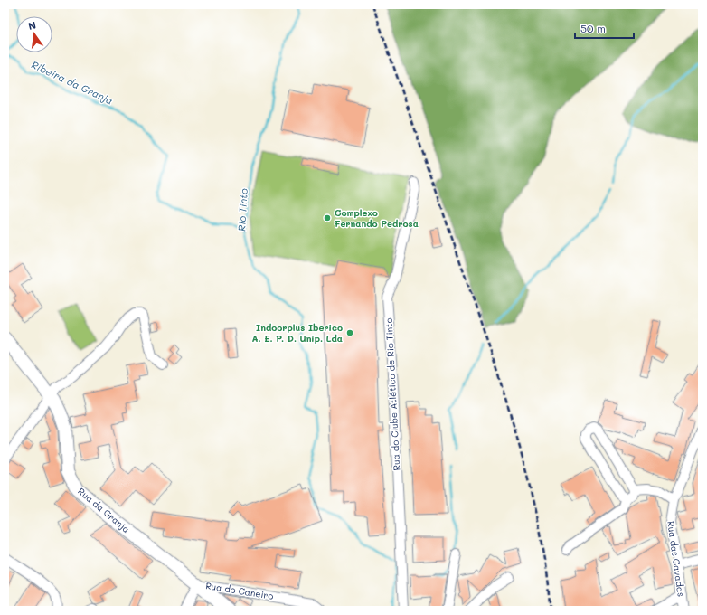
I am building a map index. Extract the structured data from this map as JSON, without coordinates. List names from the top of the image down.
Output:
{
  "streets": {
    "street": [
      "Rua do Clube Atlético de Rio Tinto",
      "Rua da Granja",
      "Rua das Cavadas",
      "Rua do Caneiro"
    ]
  },
  "crossings": [
    ["Rua da Granja", "Rua do Caneiro"]
  ],
  "water": ["Ribeira da Granja", "Rio Tinto"],
  "places": ["Complexo Fernando Pedrosa", "Indoorplus Iberico A. E. P. D. Unip. Lda"],
  "scale_bar": "50 m",
  "north": "top"
}
